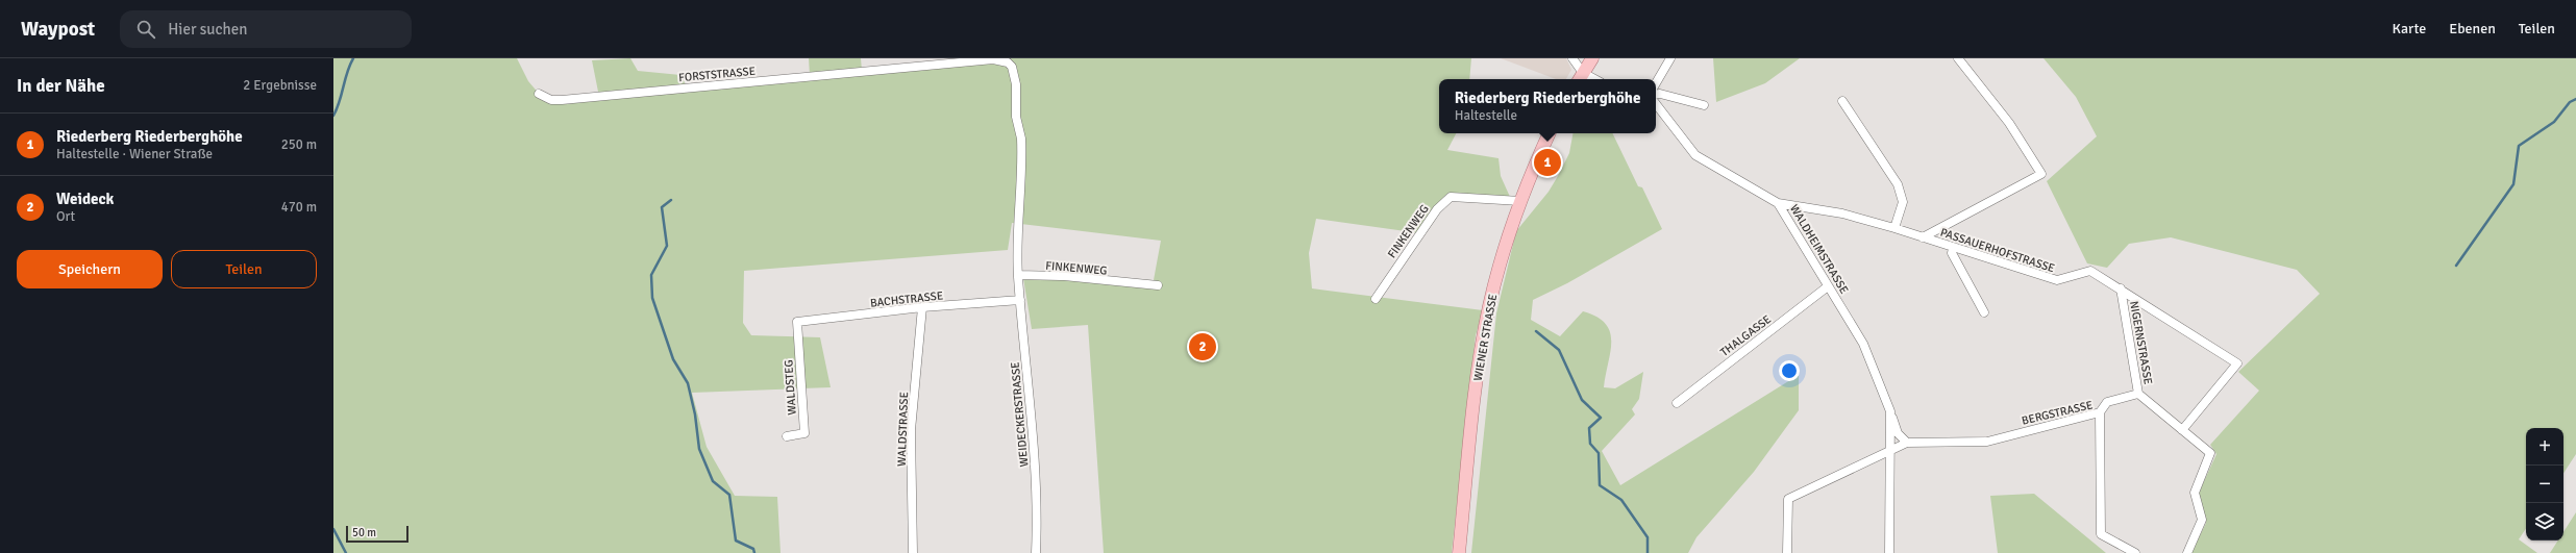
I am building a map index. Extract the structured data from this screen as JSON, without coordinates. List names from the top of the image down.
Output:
{
  "streets": {
    "main road": ["WIENER STRASSE"],
    "street": [
      "FORSTSTRASSE",
      "FINKENWEG",
      "WALDHEIMSTRASSE",
      "PASSAUERHOFSTRASSE",
      "BACHSTRASSE",
      "THALGASSE",
      "NIGERNSTRASSE",
      "WALDSTEG",
      "BERGSTRASSE",
      "WEIDECKERSTRASSE",
      "WALDSTRASSE"
    ]
  },
  "crossings": [
    ["FORSTSTRASSE", "FINKENWEG"],
    ["FORSTSTRASSE", "WEIDECKERSTRASSE"],
    ["FINKENWEG", "WIENER STRASSE"],
    ["FINKENWEG", "WEIDECKERSTRASSE"],
    ["WALDHEIMSTRASSE", "PASSAUERHOFSTRASSE"],
    ["WALDHEIMSTRASSE", "THALGASSE"],
    ["WALDHEIMSTRASSE", "BERGSTRASSE"],
    ["PASSAUERHOFSTRASSE", "NIGERNSTRASSE"],
    ["BACHSTRASSE", "WALDSTEG"],
    ["BACHSTRASSE", "WEIDECKERSTRASSE"],
    ["BACHSTRASSE", "WALDSTRASSE"]
  ],
  "scale_bar": "50 m",
  "page": {
    "header": "Waypost",
    "search": "Hier suchen",
    "nav": ["Karte", "Ebenen", "Teilen"],
    "heading": ["In der Nähe", "2 Ergebnisse"],
    "popup": ["Riederberg Riederberghöhe", "Haltestelle"],
    "list": [
      {
        "mark": "1",
        "name": "Riederberg Riederberghöhe",
        "note": "Haltestelle · Wiener Straße",
        "value": "250 m"
      },
      {
        "mark": "2",
        "name": "Weideck",
        "note": "Ort",
        "value": "470 m"
      }
    ],
    "pins": ["1", "2"],
    "buttons": ["Speichern", "Teilen"],
    "map_buttons": ["+", "−"],
    "scale": "50 m"
  }
}
